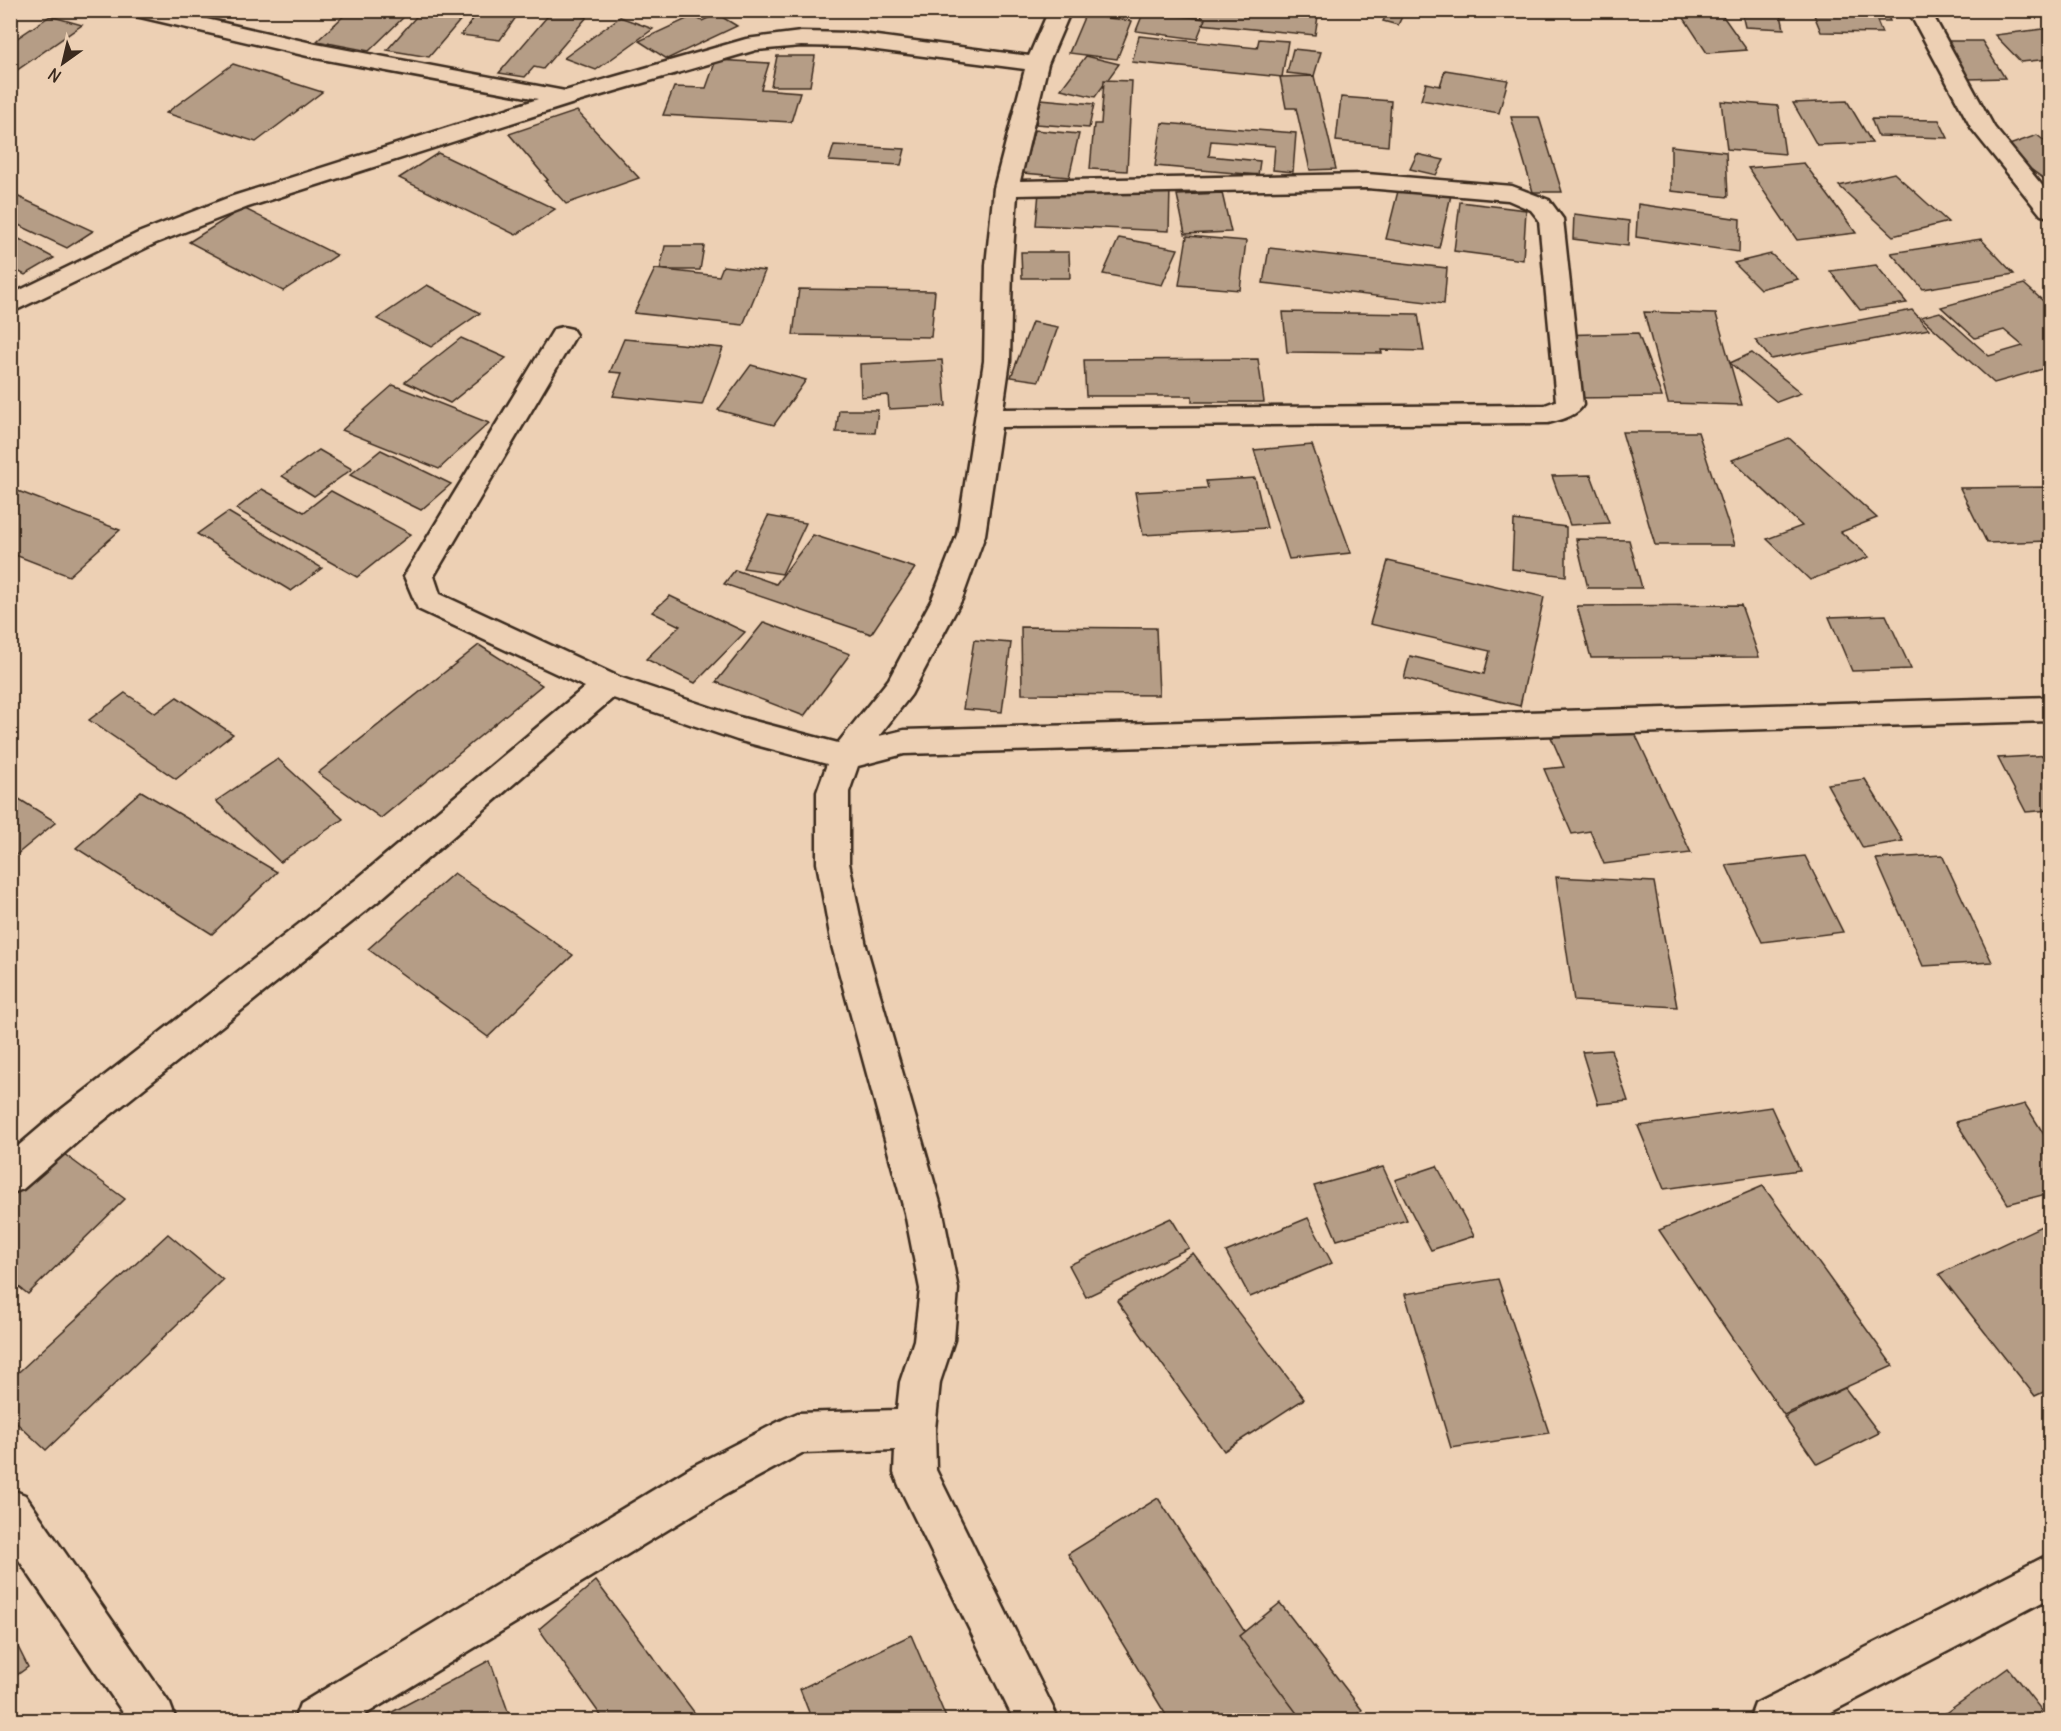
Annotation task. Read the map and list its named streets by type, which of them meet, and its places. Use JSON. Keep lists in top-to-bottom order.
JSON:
{
  "north": "bottom left"
}
